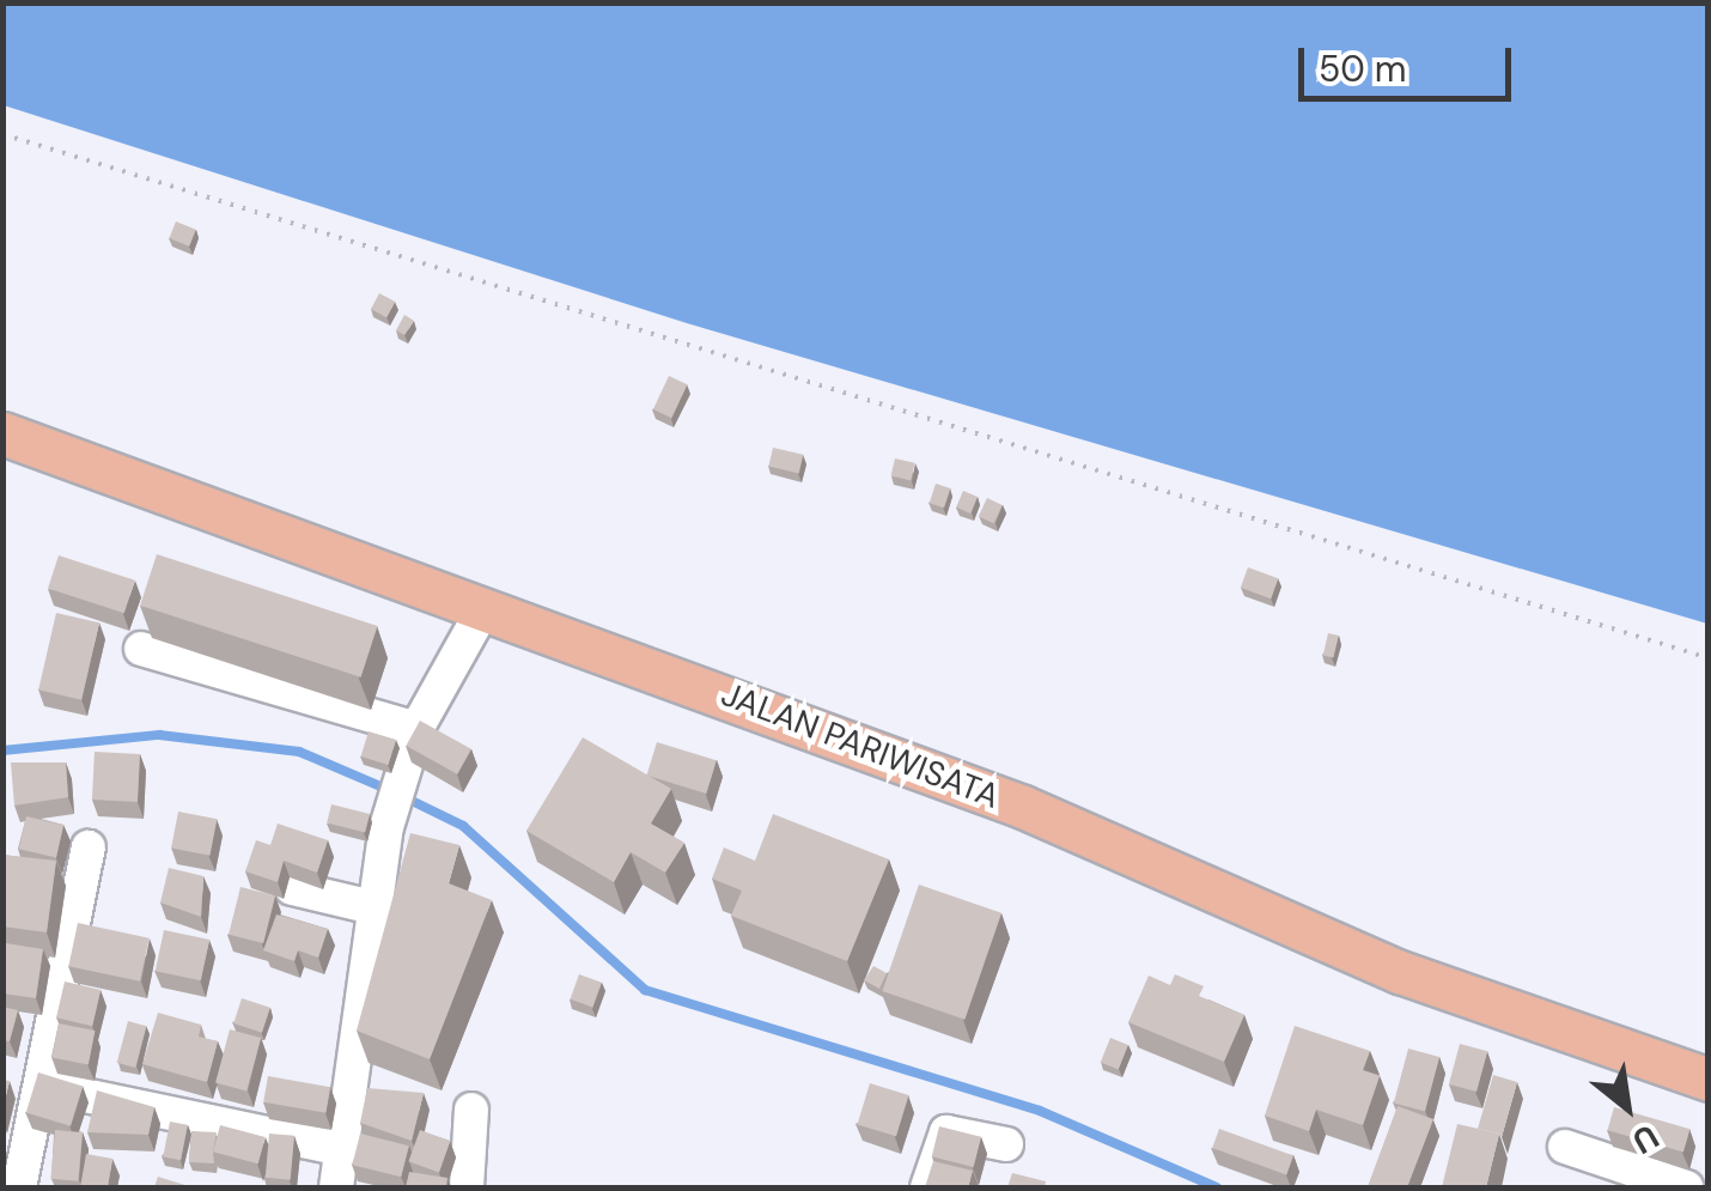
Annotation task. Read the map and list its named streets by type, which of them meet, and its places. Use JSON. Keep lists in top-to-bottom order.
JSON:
{
  "streets": {
    "main road": ["JALAN PARIWISATA"]
  },
  "scale_bar": "50 m",
  "north": "bottom right"
}
